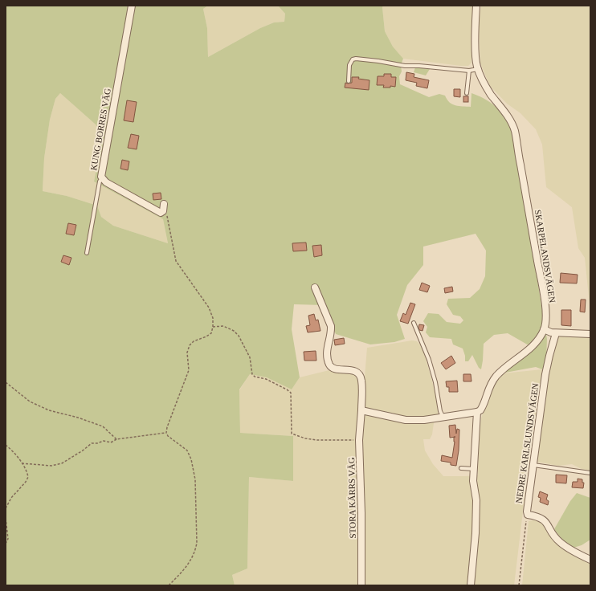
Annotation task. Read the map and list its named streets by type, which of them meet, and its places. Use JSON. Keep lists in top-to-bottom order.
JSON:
{
  "streets": {
    "street": [
      "KUNG BORRES VÄG",
      "SKARPELANDSVÄGEN",
      "NEDRE KARLSLUNDSVÄGEN",
      "STORA KÄRRS VÄG"
    ]
  }
}
